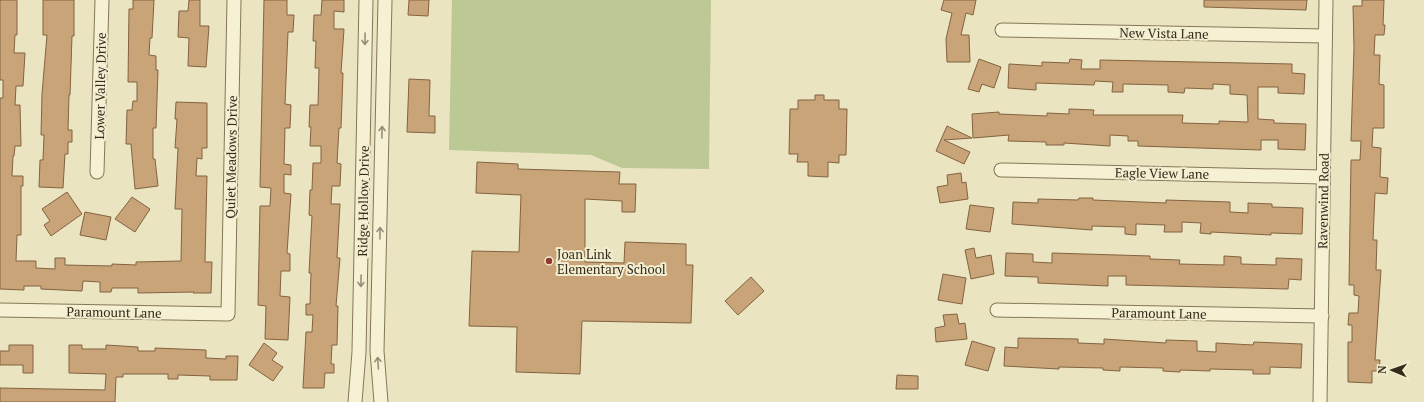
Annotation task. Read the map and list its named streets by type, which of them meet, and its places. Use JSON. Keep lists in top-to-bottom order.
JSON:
{
  "streets": {
    "street": [
      "New Vista Lane",
      "Lower Valley Drive",
      "Quiet Meadows Drive",
      "Eagle View Lane",
      "Ridge Hollow Drive",
      "Ravenwind Road",
      "Paramount Lane"
    ]
  },
  "crossings": [
    ["New Vista Lane", "Ravenwind Road"],
    ["Quiet Meadows Drive", "Paramount Lane"],
    ["Eagle View Lane", "Ravenwind Road"],
    ["Ravenwind Road", "Paramount Lane"]
  ],
  "places": ["Joan Link Elementary School"],
  "north": "left"
}
